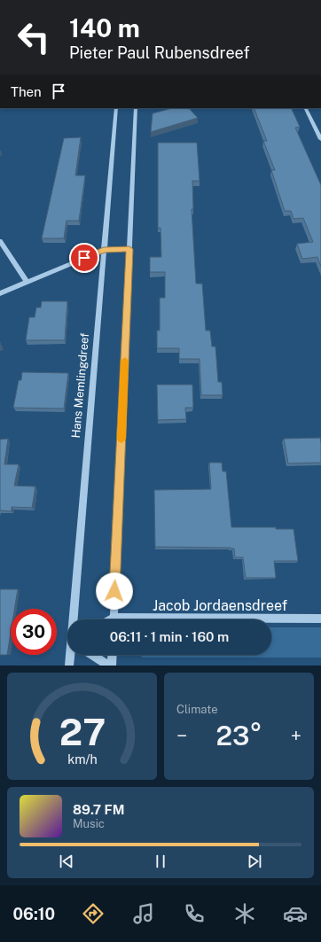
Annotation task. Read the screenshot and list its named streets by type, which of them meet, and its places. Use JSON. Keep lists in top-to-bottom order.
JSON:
{
  "streets": {
    "street": ["Hans Memlingdreef", "Jacob Jordaensdreef"]
  },
  "page": {
    "turn": ["140 m", "Pieter Paul Rubensdreef"],
    "then": "Then",
    "limit": "30",
    "trip": "06:11 · 1 min · 160 m",
    "tile": "Climate",
    "heat": ["−", "23°", "+"],
    "song": ["89.7 FM", "Music"],
    "tabs": "06:10",
    "gauge": ["27", "km/h"]
  }
}
